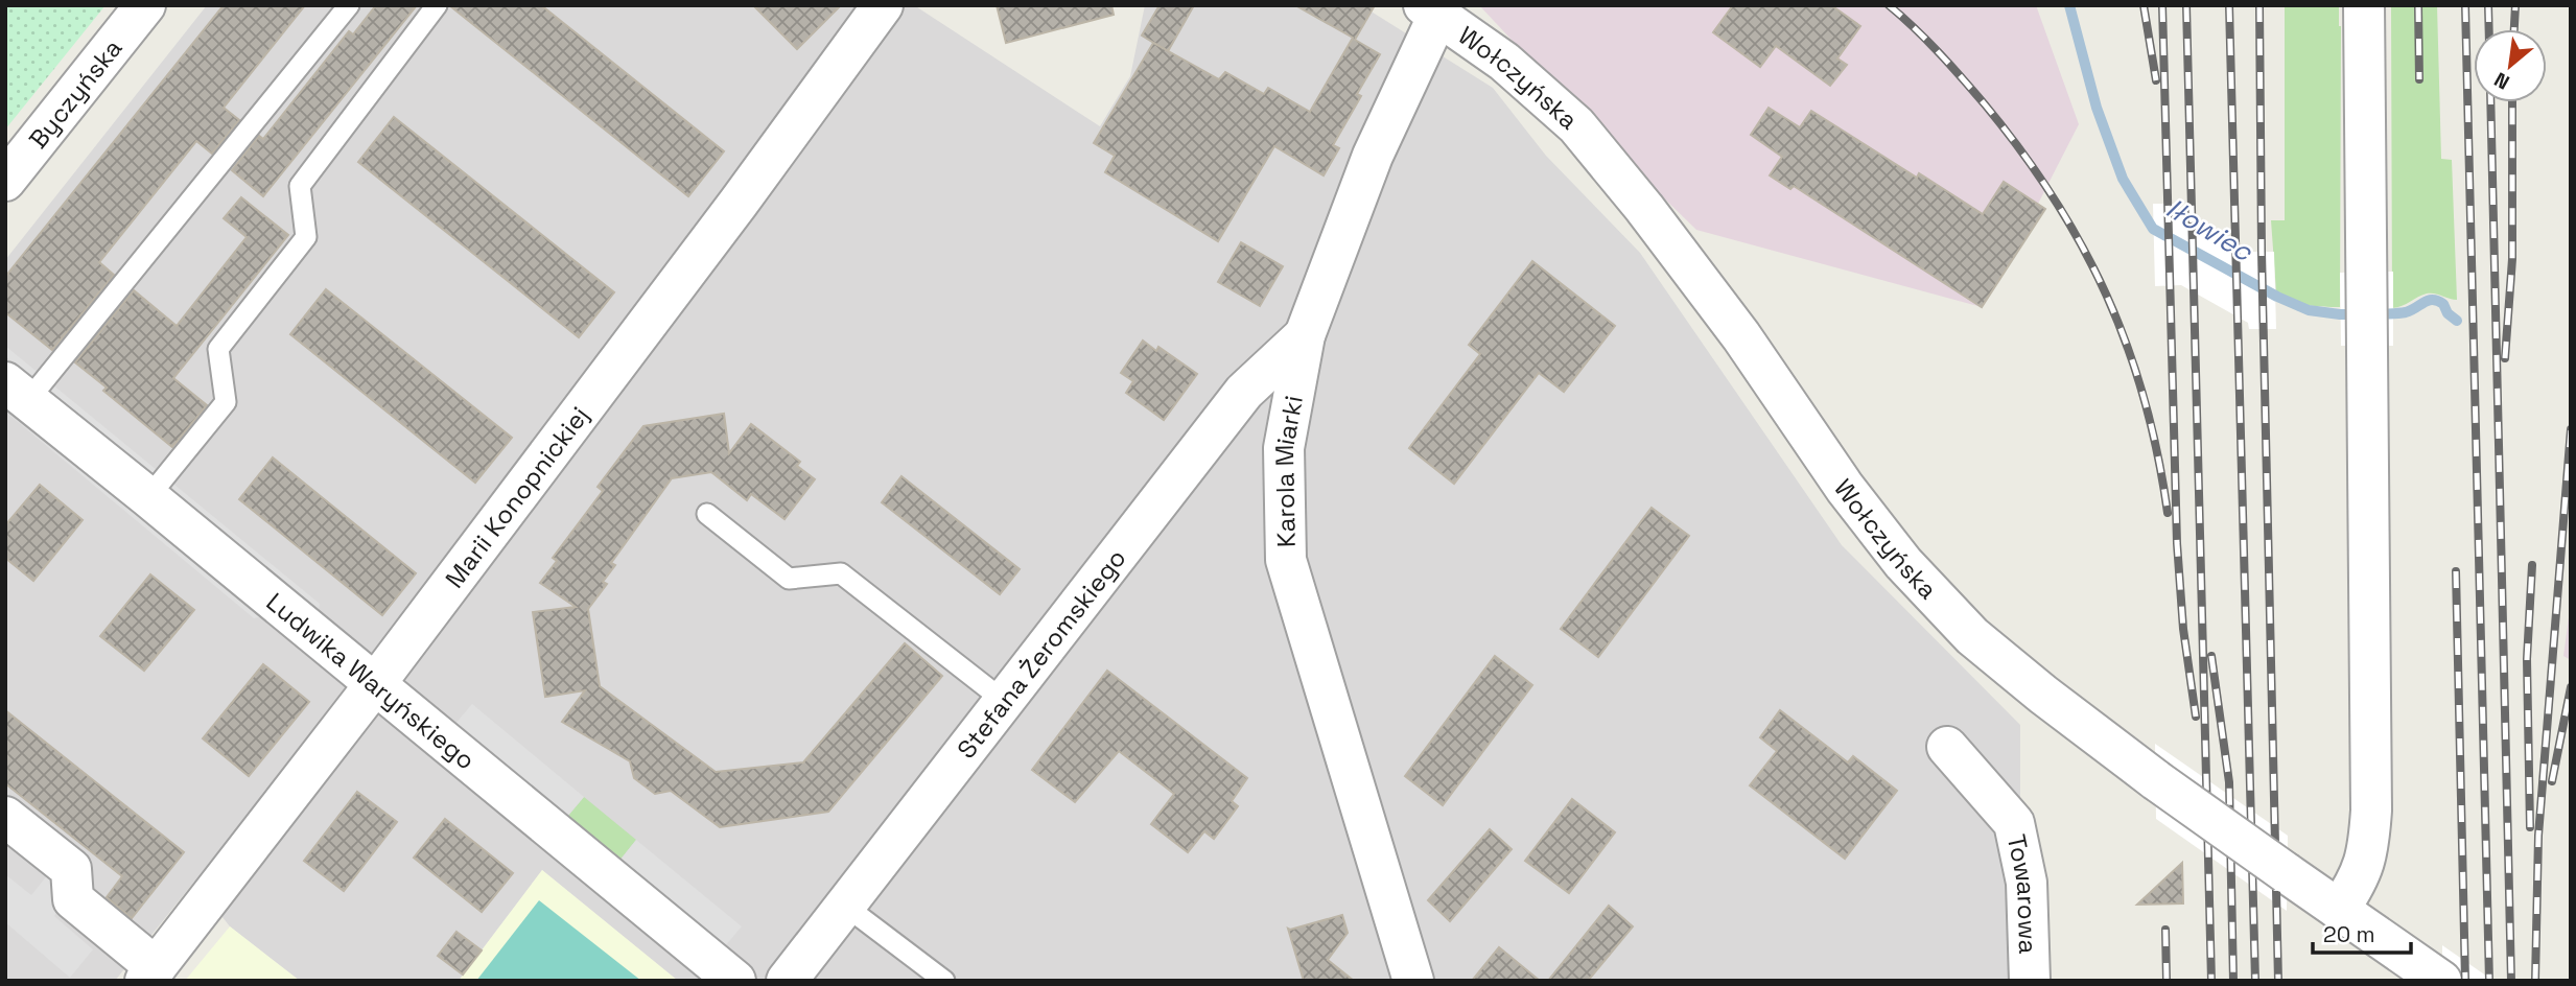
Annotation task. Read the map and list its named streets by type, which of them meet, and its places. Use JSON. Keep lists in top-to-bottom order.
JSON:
{
  "streets": {
    "street": [
      "Wołczyńska",
      "Byczyńska",
      "Karola Miarki",
      "Marii Konopnickiej",
      "Stefana Żeromskiego",
      "Ludwika Waryńskiego",
      "Towarowa"
    ]
  },
  "crossings": [
    ["Wołczyńska", "Karola Miarki"],
    ["Karola Miarki", "Stefana Żeromskiego"],
    ["Marii Konopnickiej", "Ludwika Waryńskiego"]
  ],
  "water": ["Iłowiec"],
  "scale_bar": "20 m",
  "north": "bottom left"
}
